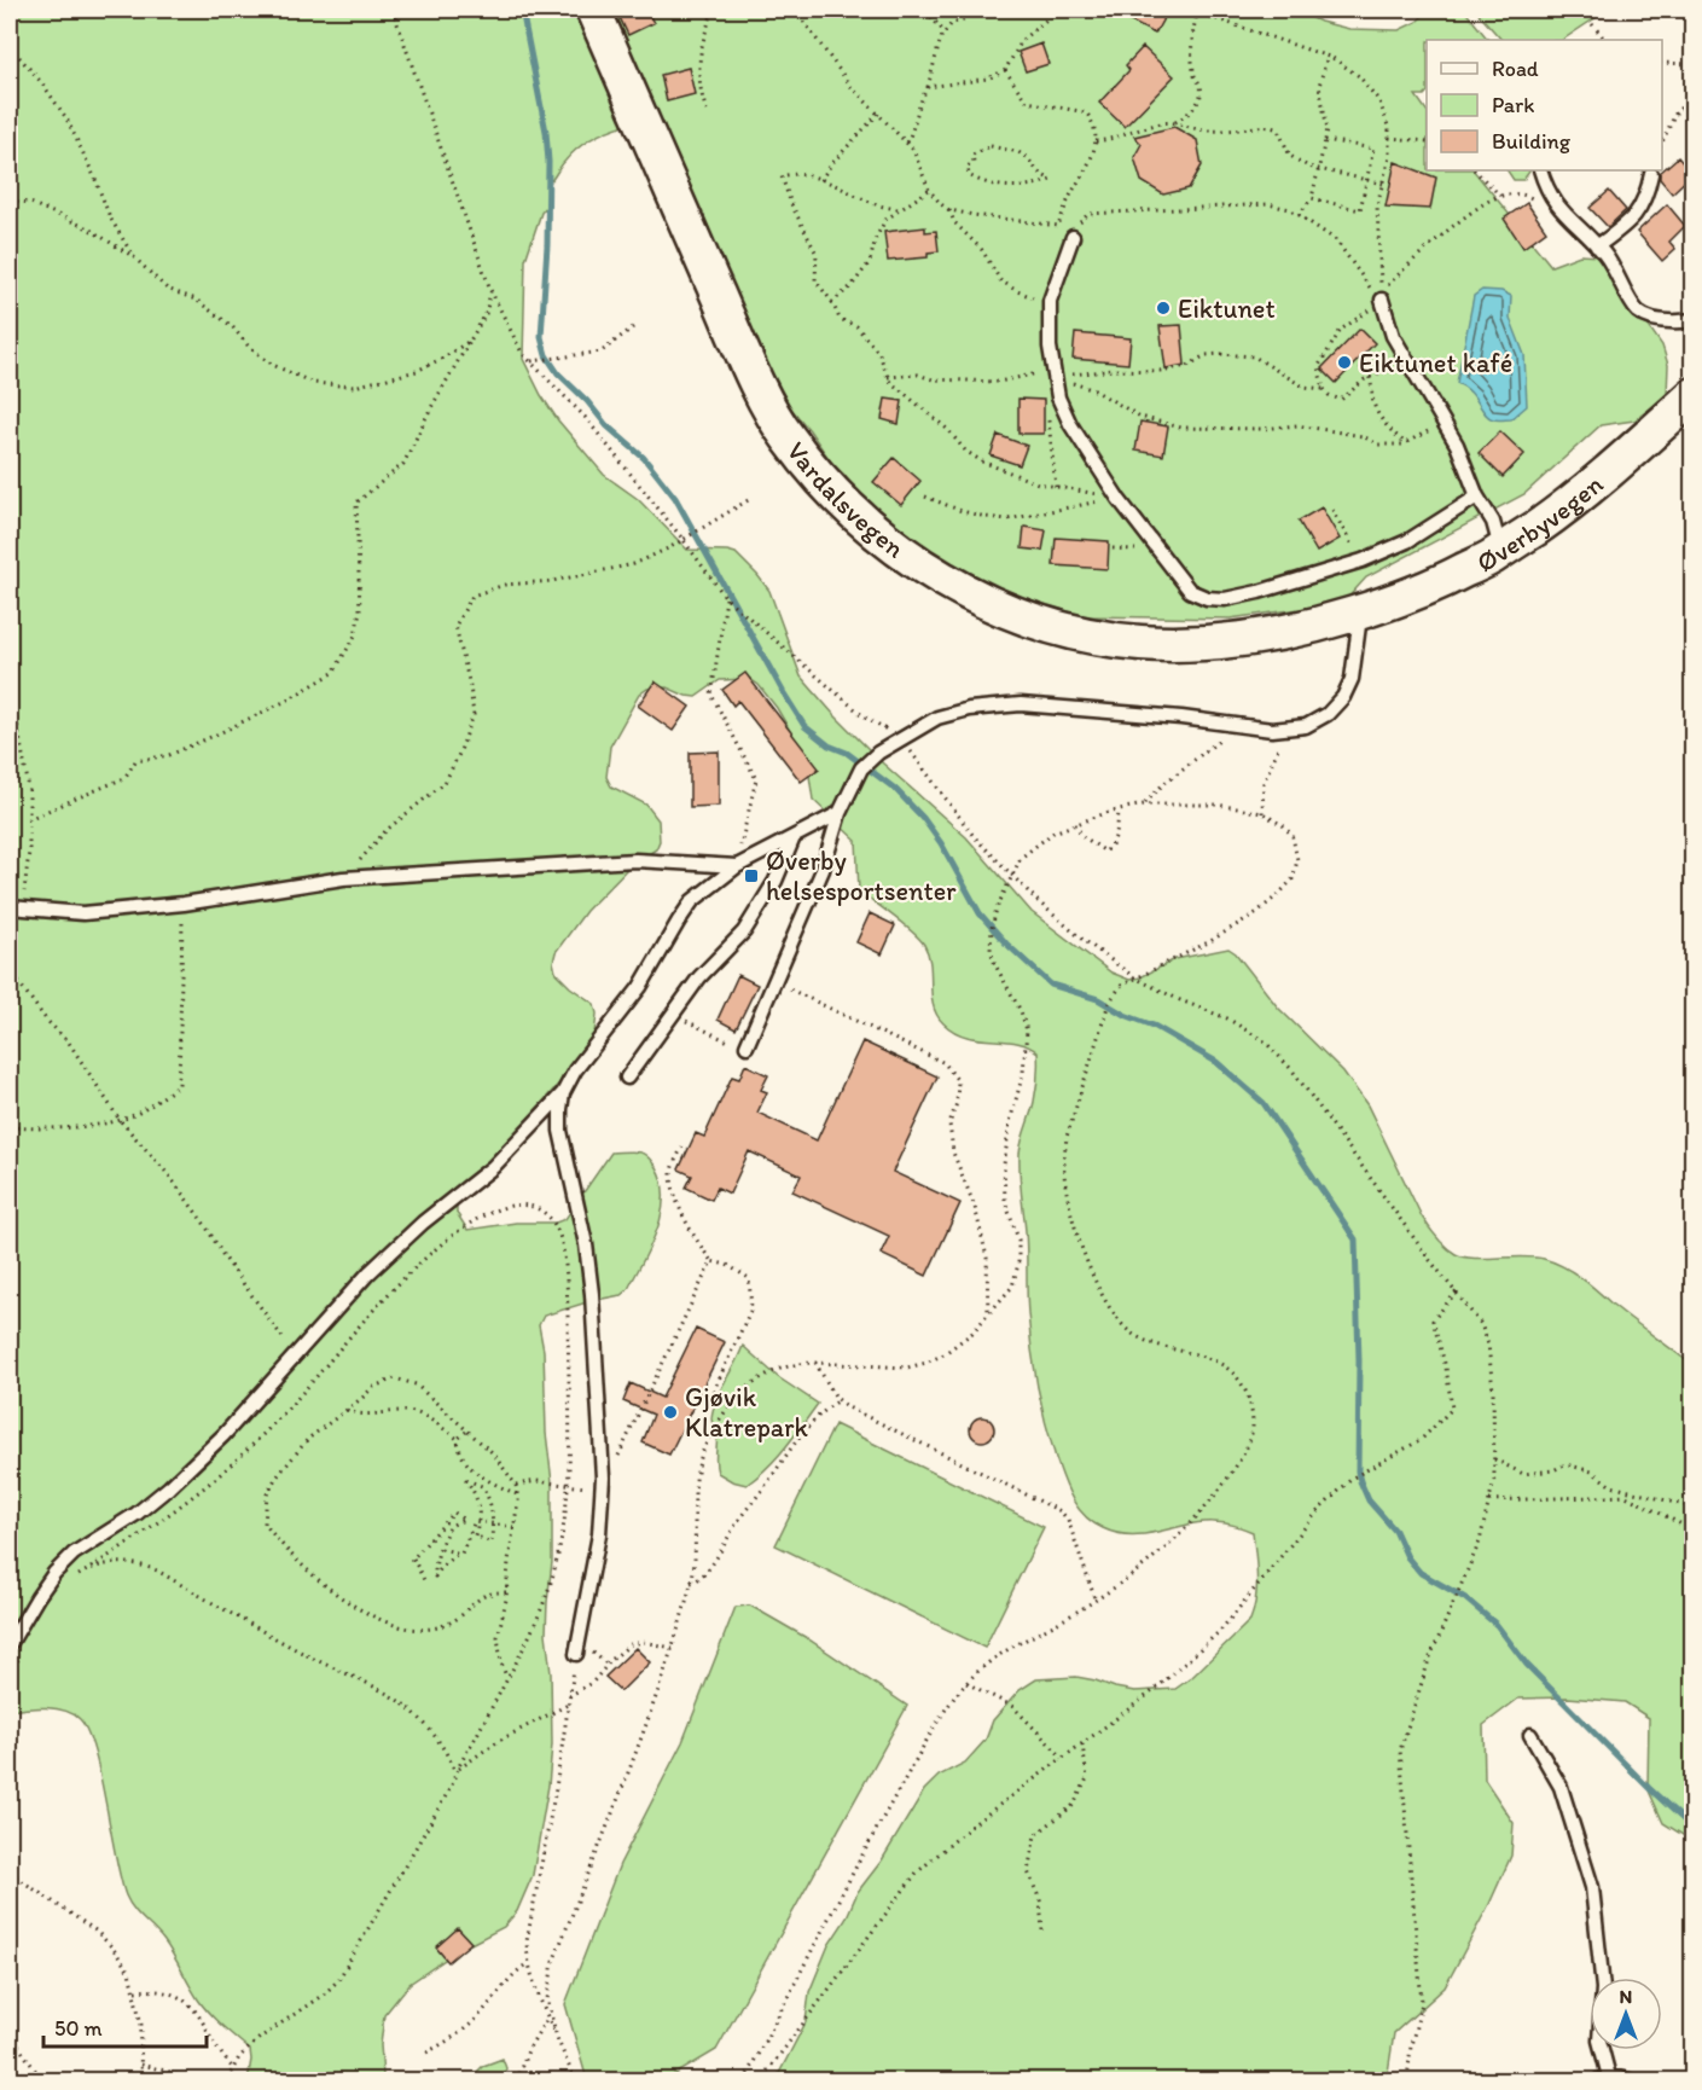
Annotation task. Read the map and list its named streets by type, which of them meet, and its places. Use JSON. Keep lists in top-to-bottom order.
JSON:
{
  "streets": {
    "main road": ["Vardalsvegen", "Øverbyvegen"]
  },
  "crossings": [
    ["Vardalsvegen", "Øverbyvegen"]
  ],
  "places": {
    "other": ["Eiktunet", "Eiktunet kafé", "Gjøvik Klatrepark"],
    "transit": ["Øverby helsesportsenter"]
  },
  "legend": ["Road", "Park", "Building"],
  "scale_bar": "50 m",
  "north": "top"
}
